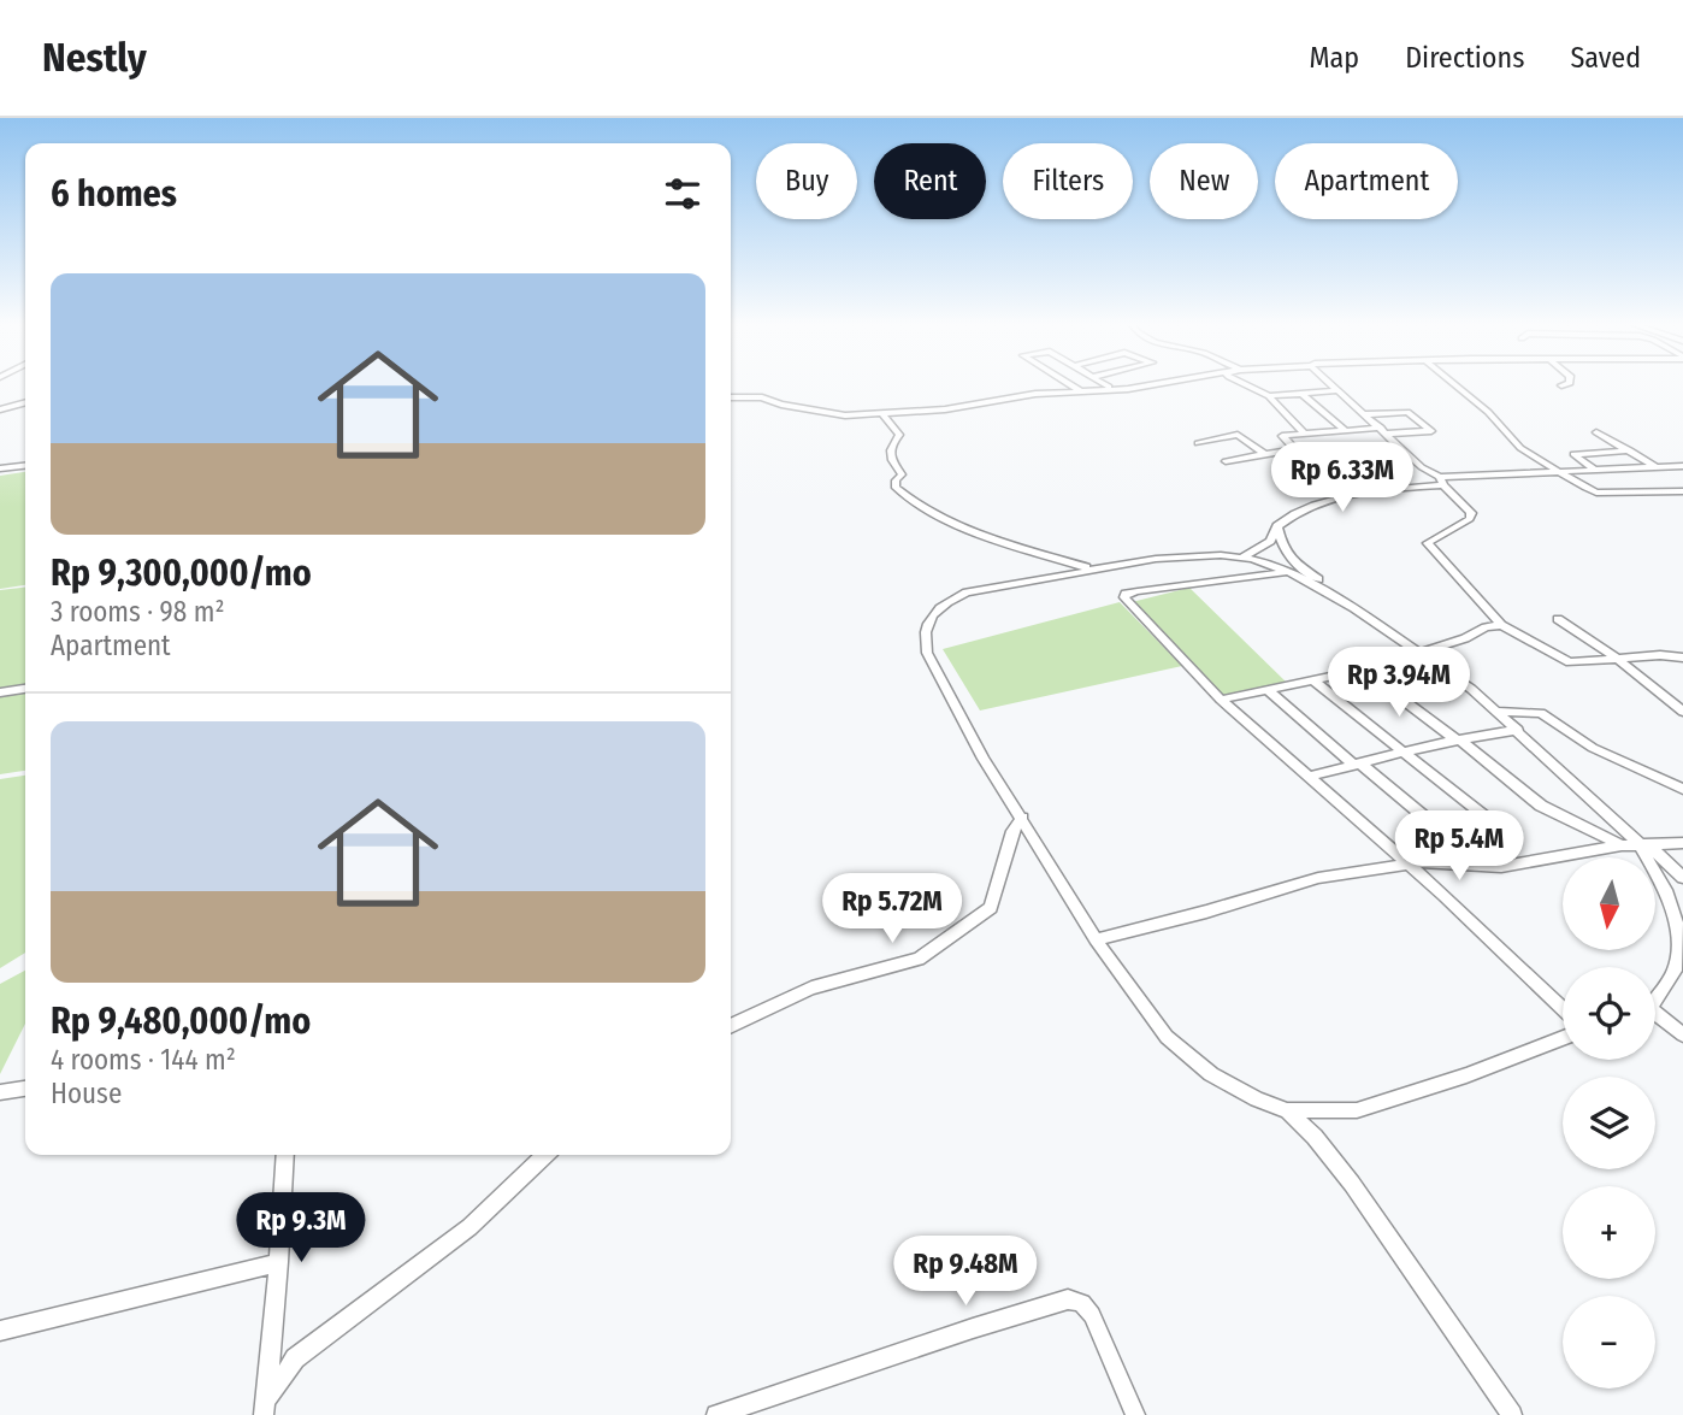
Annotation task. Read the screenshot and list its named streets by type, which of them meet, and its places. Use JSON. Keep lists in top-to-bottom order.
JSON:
{
  "north": "bottom",
  "page": {
    "header": "Nestly",
    "nav": ["Map", "Directions", "Saved"],
    "chip": [
      "Buy",
      "Rent",
      "Filters",
      "New",
      "Apartment"
    ],
    "heading": "6 homes",
    "list": [
      {
        "name": "Rp 9,300,000/mo",
        "note": "3 rooms · 98 m² · Apartment"
      },
      {
        "name": "Rp 9,480,000/mo",
        "note": "4 rooms · 144 m² · House"
      }
    ],
    "price": [
      "Rp 6.33M",
      "Rp 3.94M",
      "Rp 5.4M",
      "Rp 5.72M",
      "Rp 9.3M",
      "Rp 9.48M"
    ],
    "map_buttons": ["+", "−"]
  }
}
